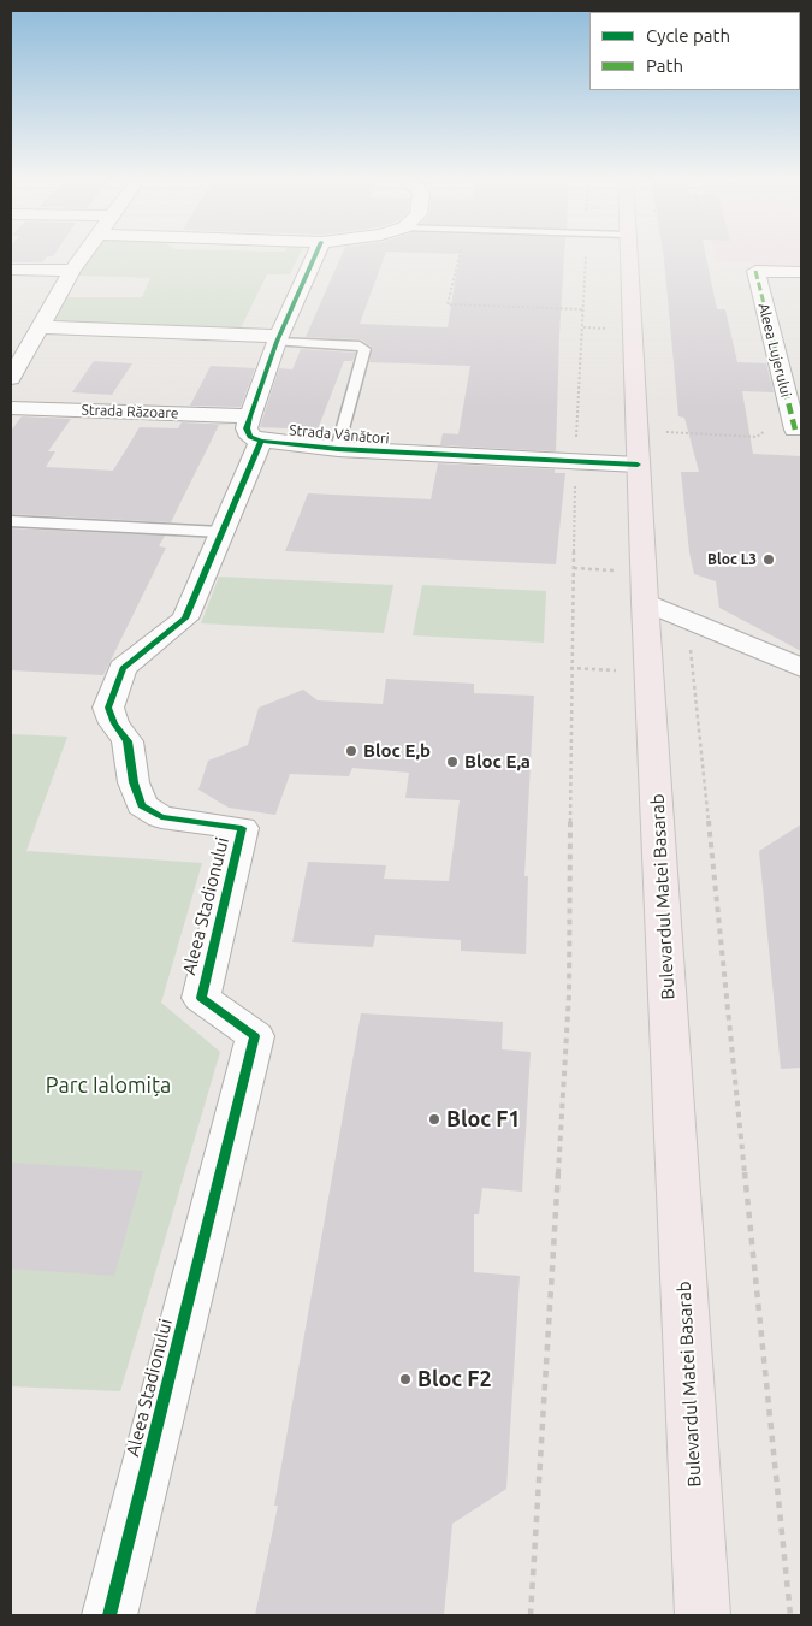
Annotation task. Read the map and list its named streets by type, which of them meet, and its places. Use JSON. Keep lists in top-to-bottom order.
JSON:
{
  "streets": {
    "main road": ["Bulevardul Matei Basarab"],
    "street": [
      "Aleea Lujerului",
      "Strada Răzoare",
      "Strada Vânători",
      "Aleea Stadionului"
    ]
  },
  "crossings": [
    ["Strada Răzoare", "Strada Vânători"],
    ["Strada Răzoare", "Aleea Stadionului"],
    ["Strada Vânători", "Bulevardul Matei Basarab"],
    ["Strada Vânători", "Aleea Stadionului"]
  ],
  "parks": ["Parc Ialomița"],
  "places": [
    "Bloc L3",
    "Bloc E,b",
    "Bloc E,a",
    "Bloc F1",
    "Bloc F2"
  ],
  "legend": ["Cycle path", "Path"]
}
